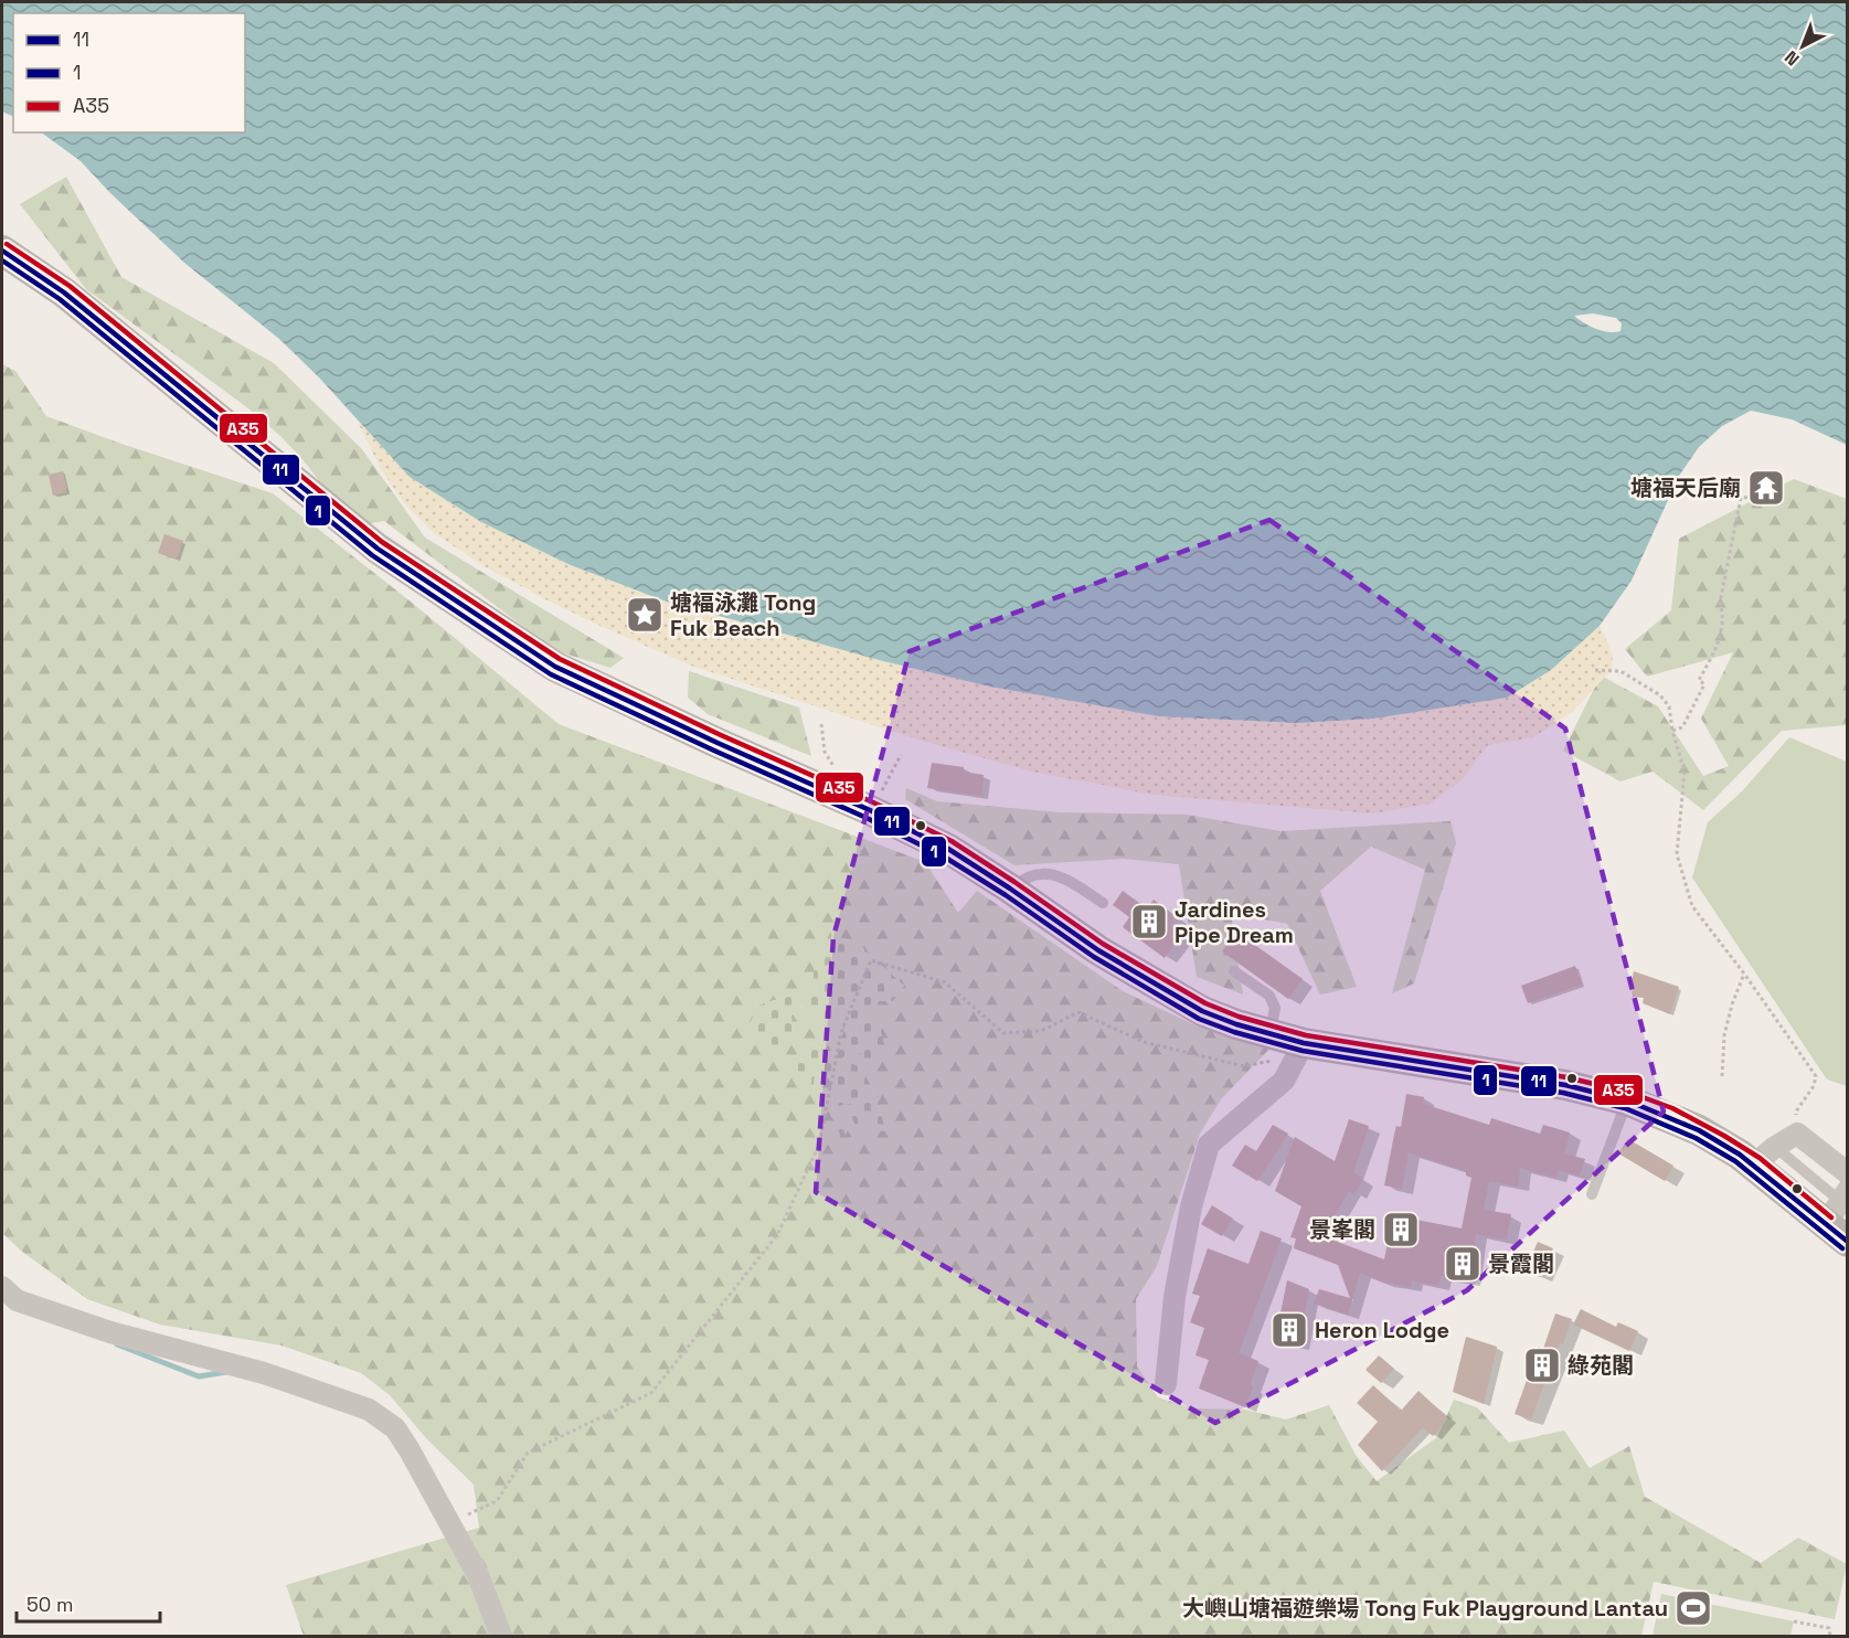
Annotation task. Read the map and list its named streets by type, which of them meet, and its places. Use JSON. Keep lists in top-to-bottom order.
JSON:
{
  "places": {
    "temple": ["塘福天后廟"],
    "place": ["塘褔泳灘 Tong Fuk Beach"],
    "building": [
      "Jardines Pipe Dream",
      "景峯閣",
      "景霞閣",
      "Heron Lodge",
      "綠苑閣"
    ],
    "sports": ["大嶼山塘福遊樂場 Tong Fuk Playground Lantau"]
  },
  "lines": ["transit line A35", "transit line 11", "transit line 1"],
  "legend": ["11", "1", "A35"],
  "scale_bar": "50 m",
  "north": "bottom left"
}
